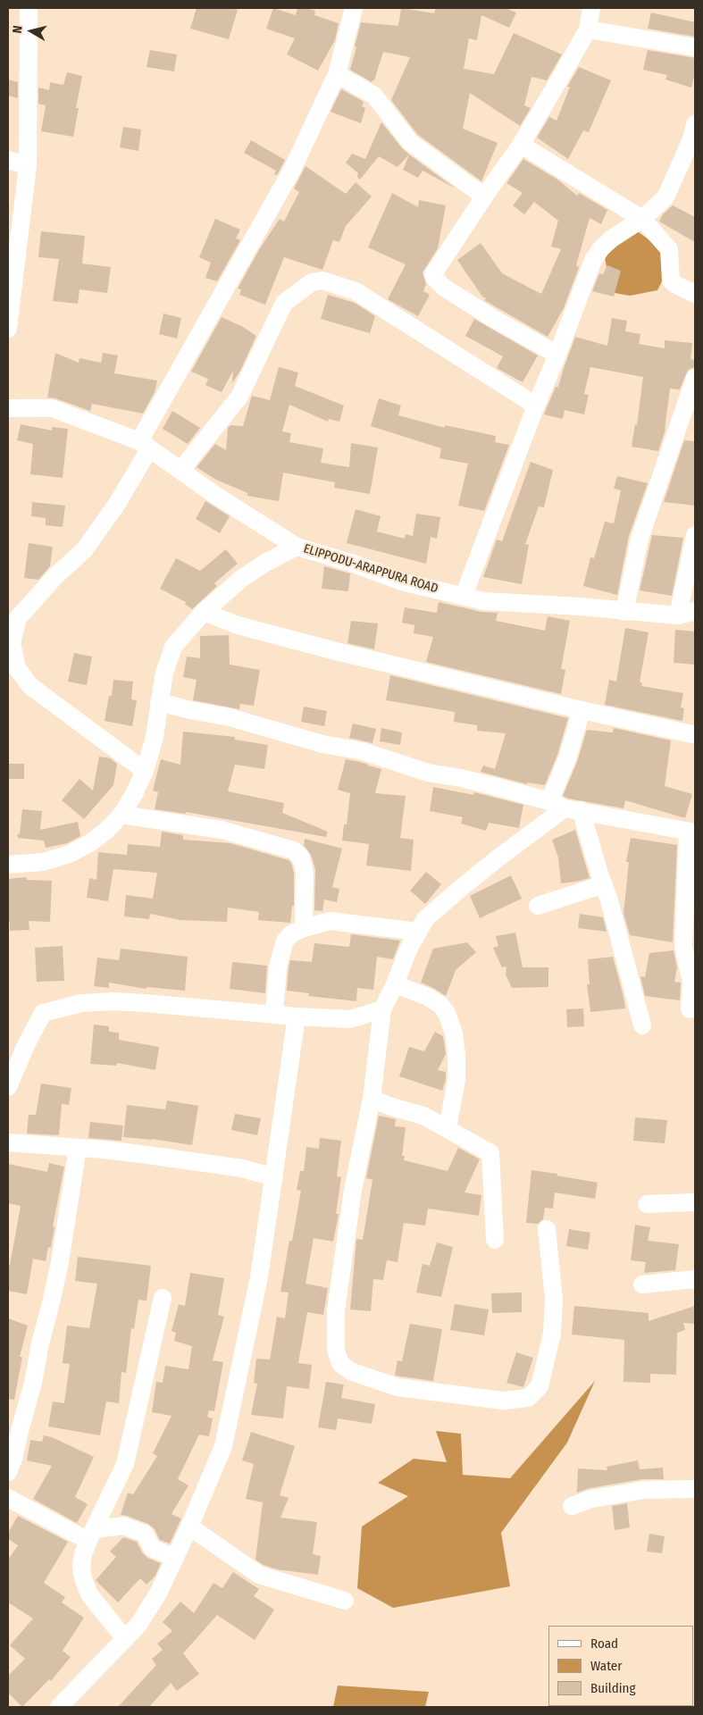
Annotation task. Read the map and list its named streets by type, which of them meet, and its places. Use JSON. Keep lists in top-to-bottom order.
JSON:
{
  "streets": {
    "street": ["ELIPPODU-ARAPPURA ROAD"]
  },
  "legend": ["Road", "Water", "Building"],
  "north": "left"
}
